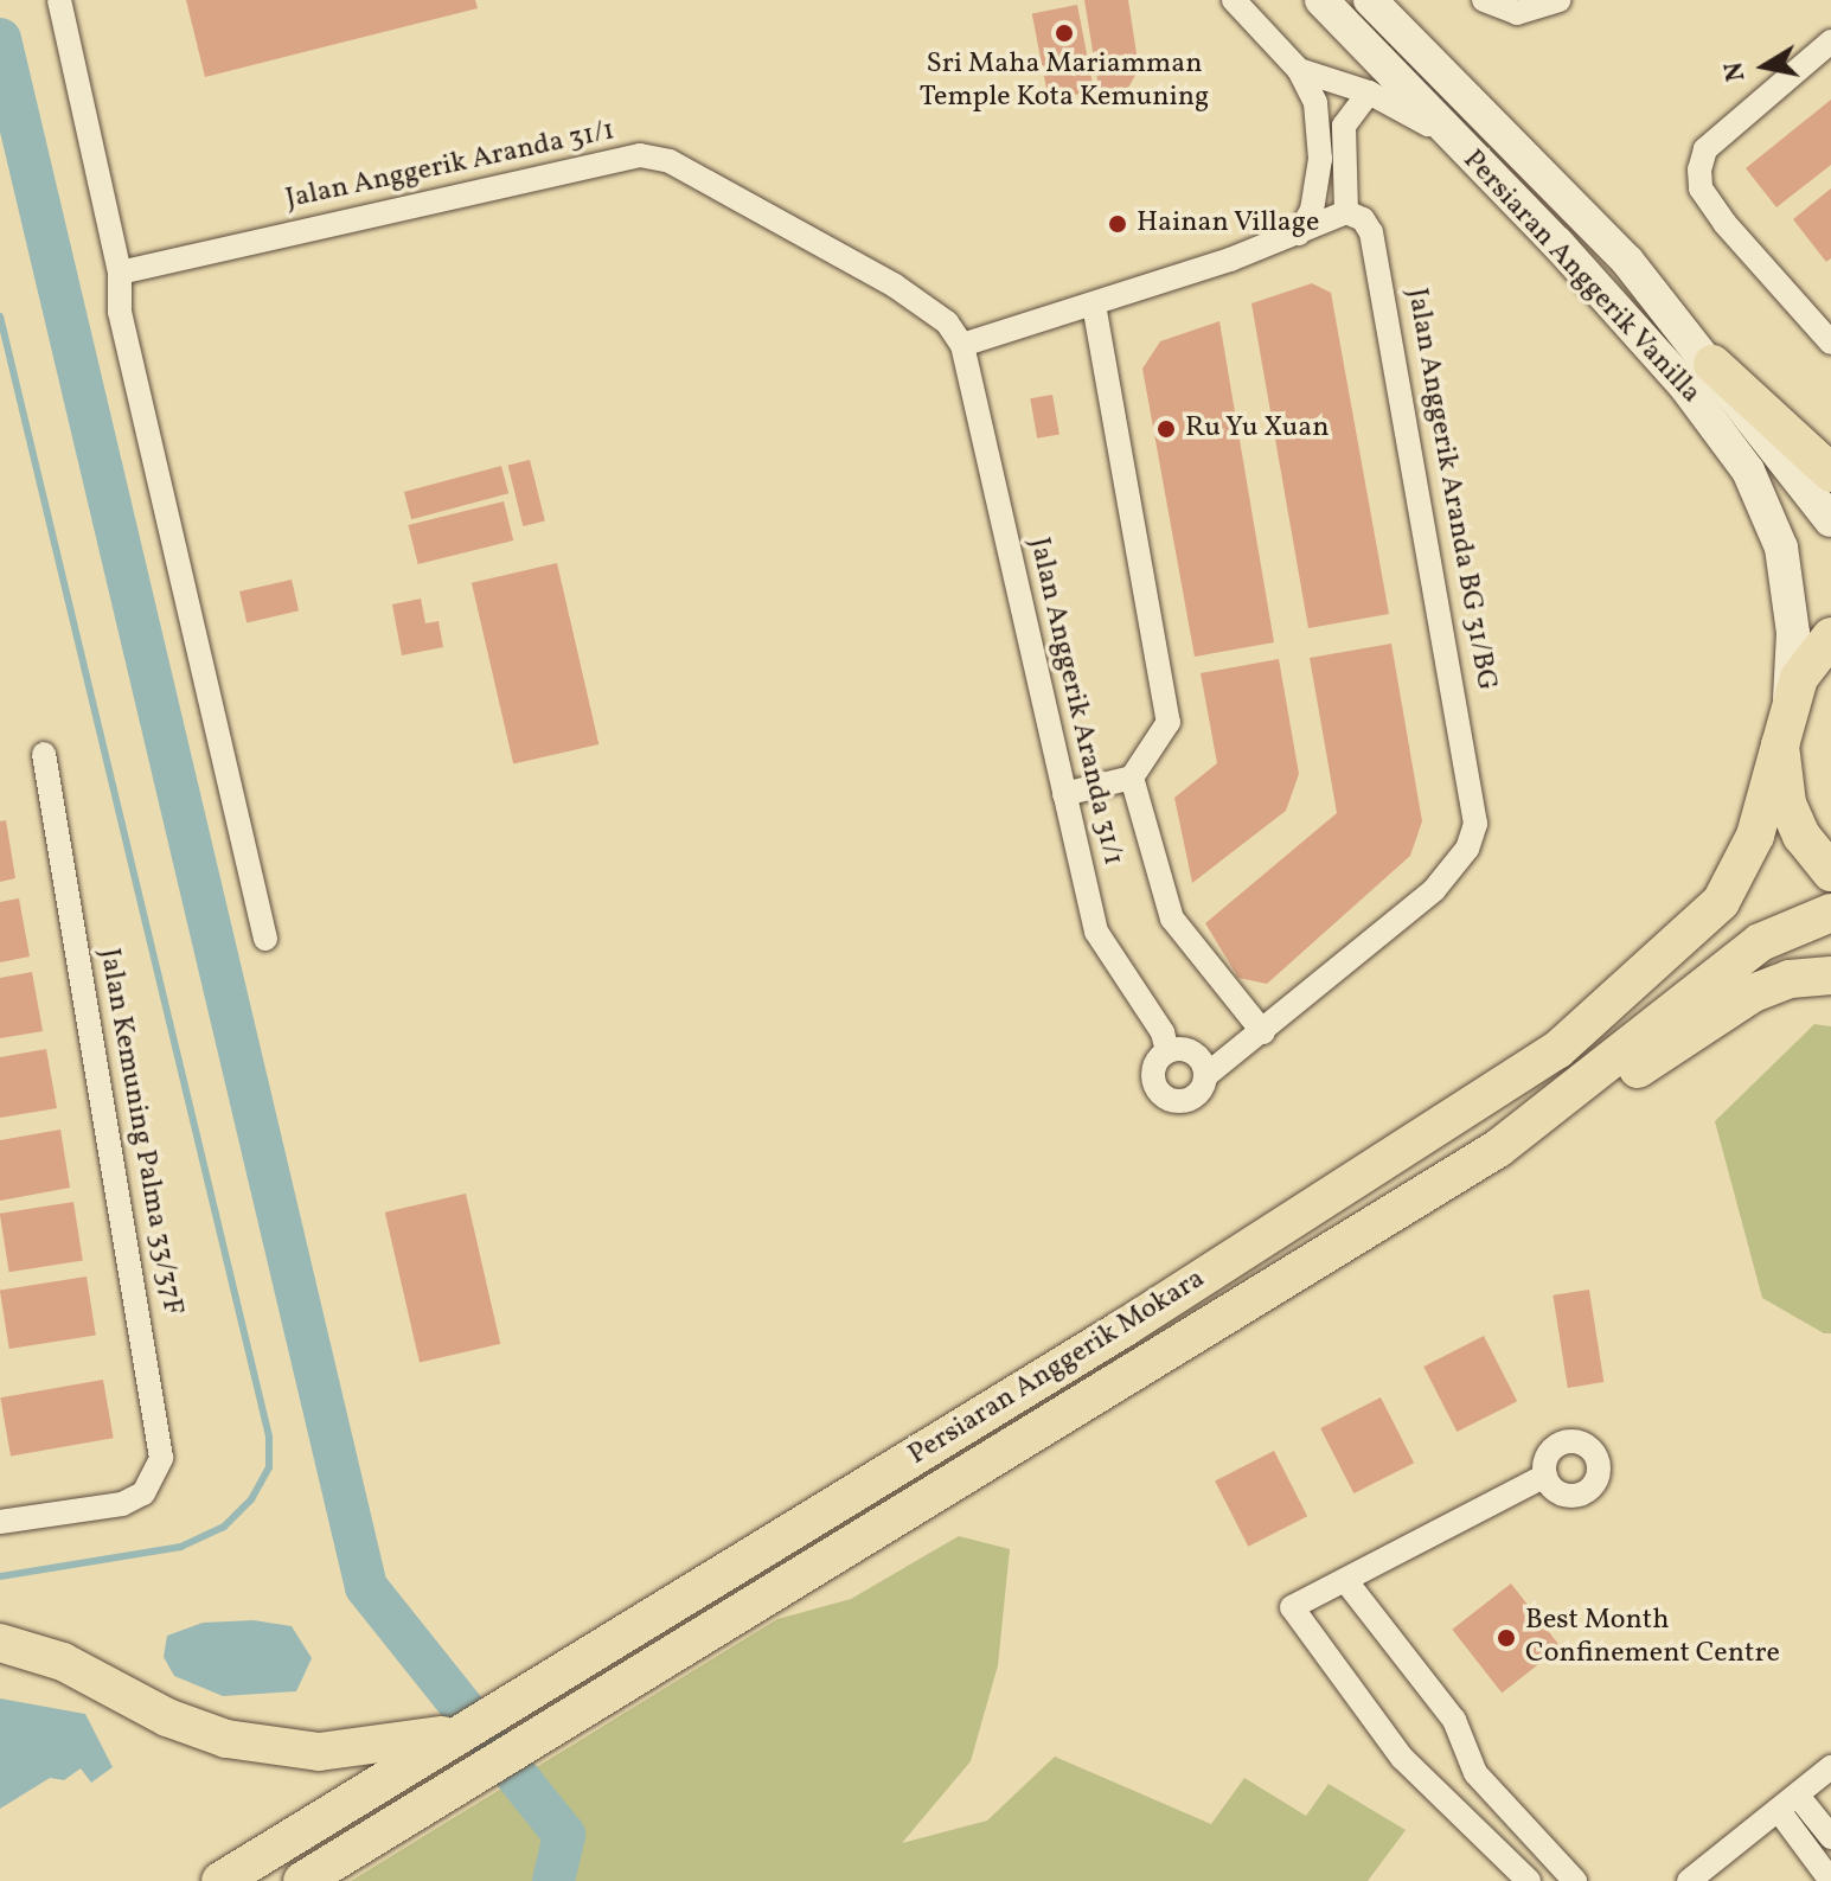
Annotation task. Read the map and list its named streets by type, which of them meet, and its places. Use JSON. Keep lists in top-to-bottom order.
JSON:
{
  "streets": {
    "main road": ["Persiaran Anggerik Vanilla", "Persiaran Anggerik Mokara"],
    "street": ["Jalan Anggerik Aranda 31/1", "Jalan Anggerik Aranda BG 31/BG", "Jalan Kemuning Palma 33/37F"]
  },
  "crossings": [
    ["Jalan Anggerik Aranda 31/1", "Jalan Anggerik Aranda BG 31/BG"]
  ],
  "places": [
    "Sri Maha Mariamman Temple Kota Kemuning",
    "Hainan Village",
    "Ru Yu Xuan",
    "Best Month Confinement Centre"
  ],
  "north": "left"
}
